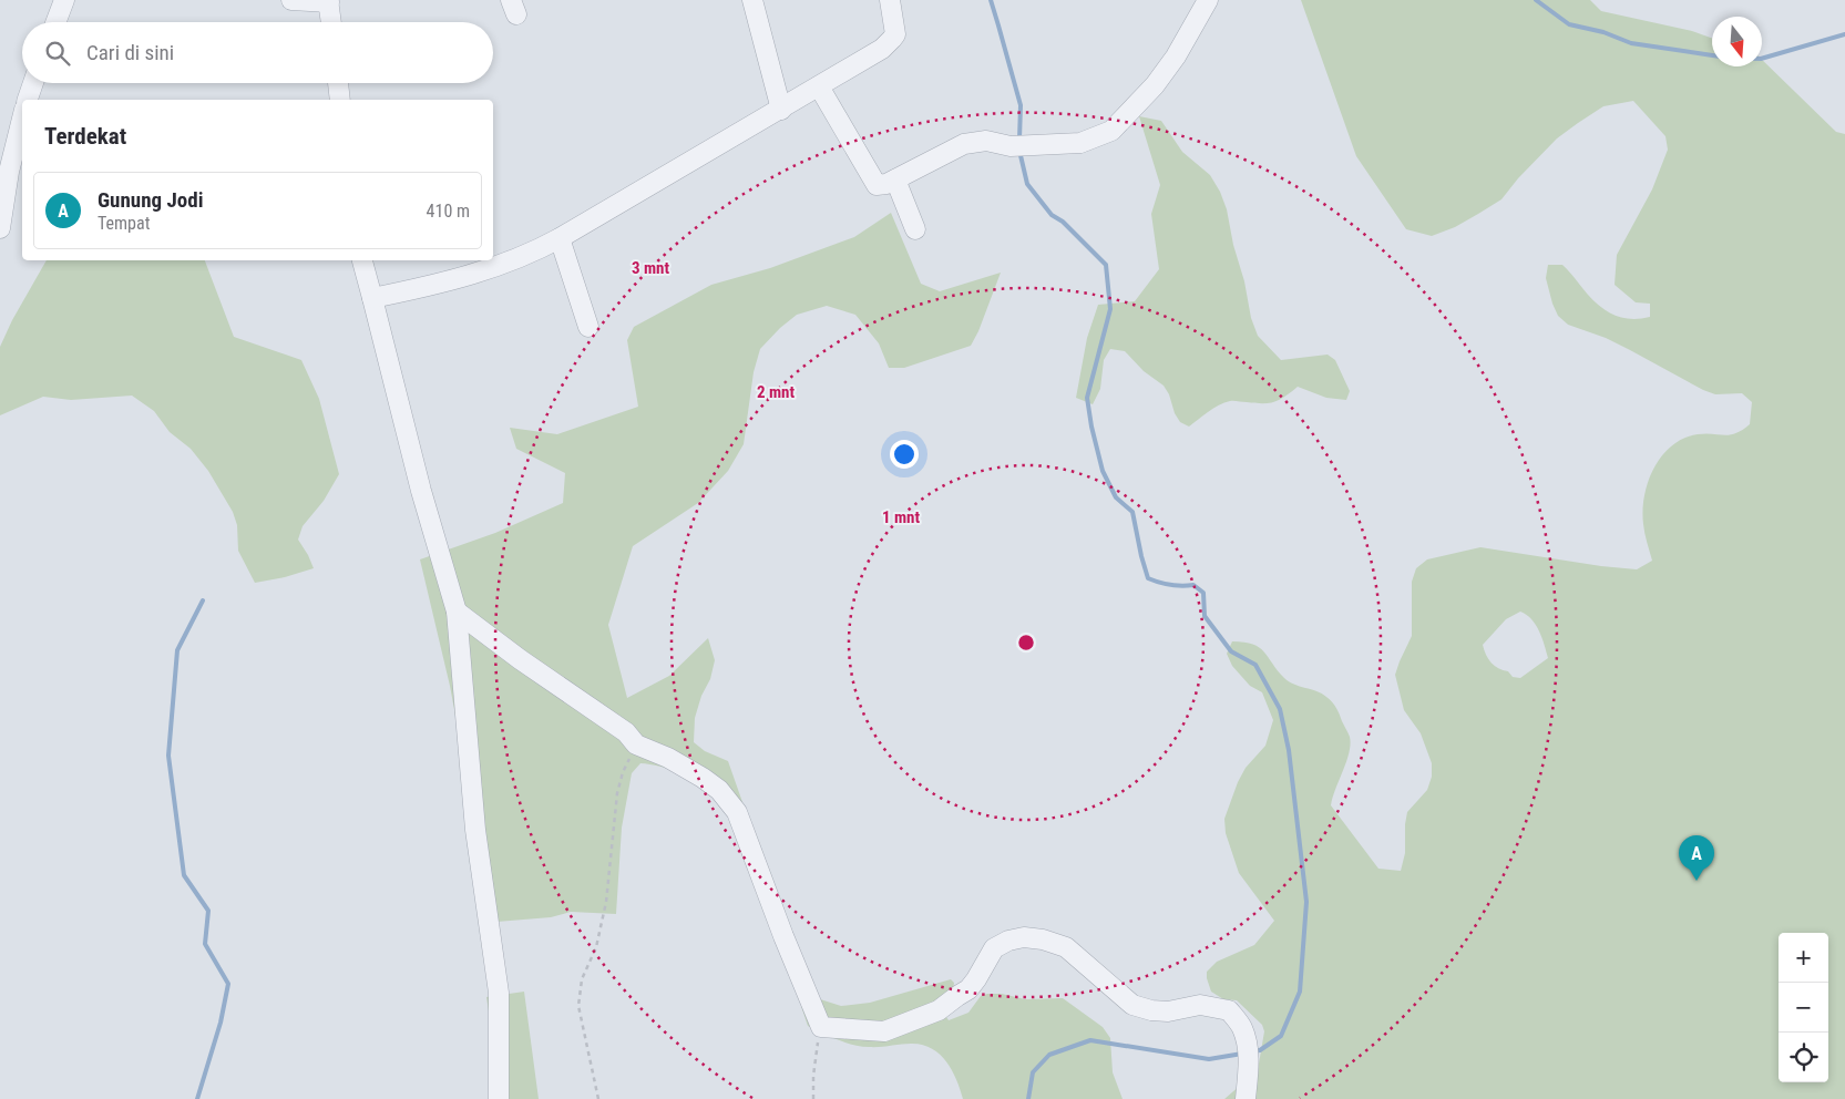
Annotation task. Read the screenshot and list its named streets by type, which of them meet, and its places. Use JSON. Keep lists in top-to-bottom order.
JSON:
{
  "north": "bottom",
  "page": {
    "search": "Cari di sini",
    "heading": "Terdekat",
    "list": [
      {
        "mark": "A",
        "name": "Gunung Jodi",
        "note": "Tempat",
        "value": "410 m"
      }
    ],
    "pins": "A",
    "map_buttons": ["+", "−"]
  },
  "rings": ["3 mnt", "2 mnt", "1 mnt"]
}
